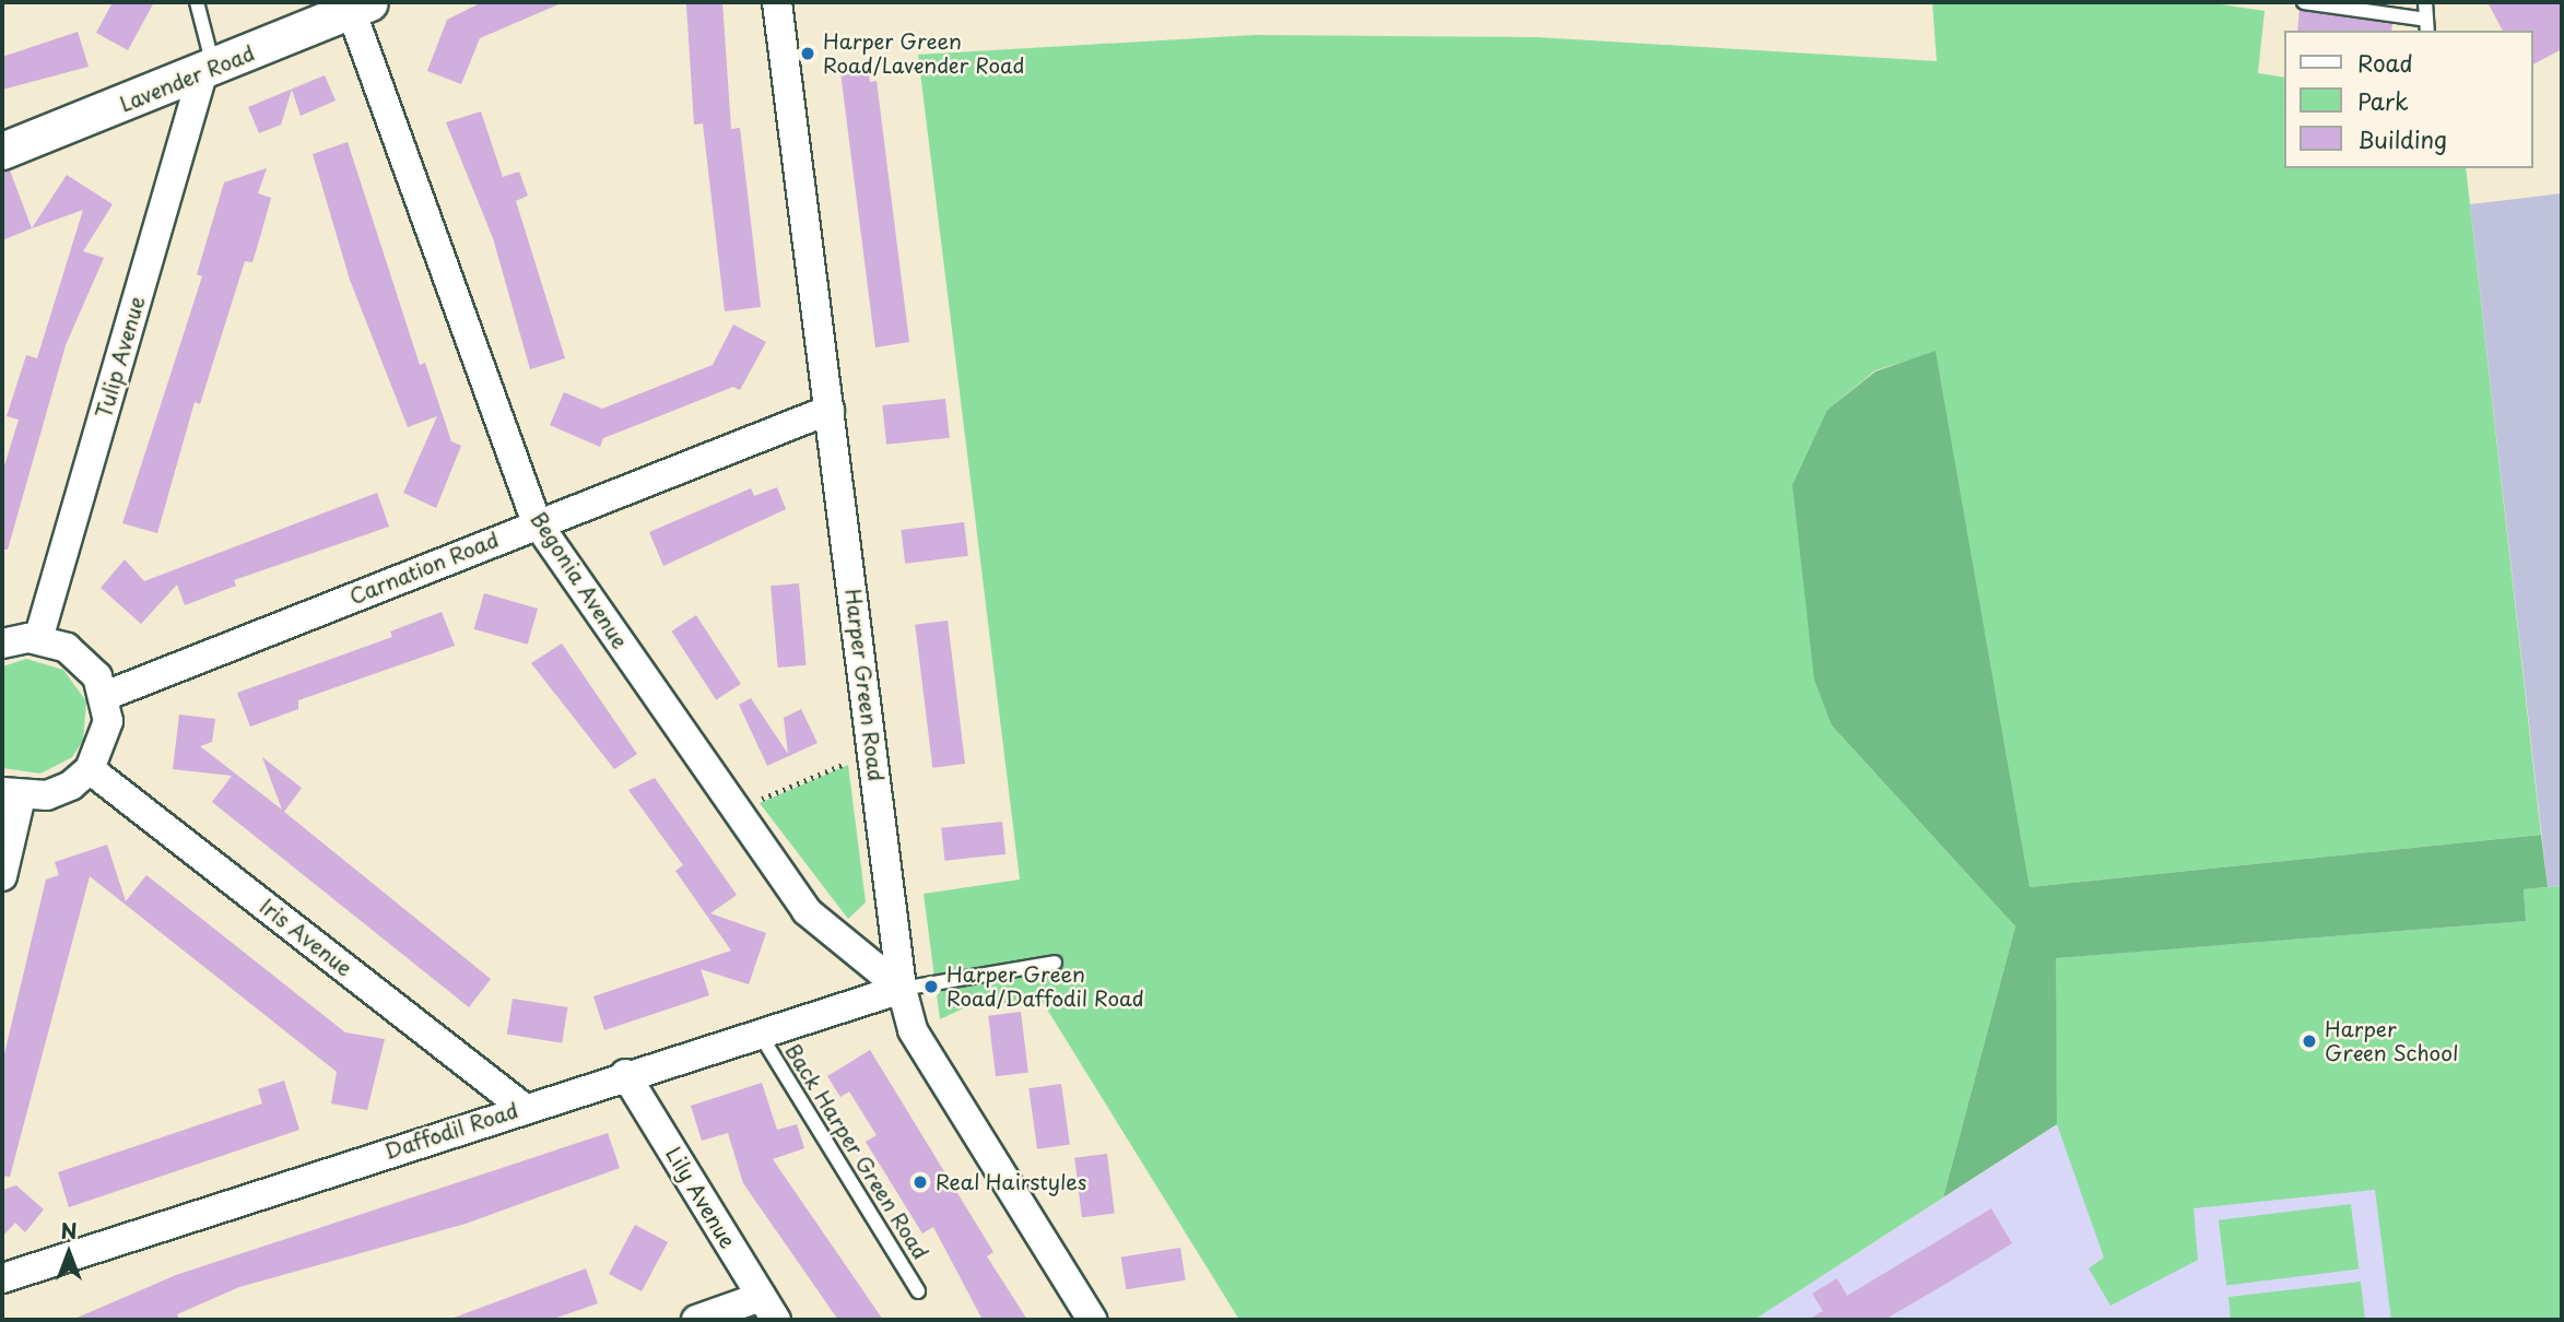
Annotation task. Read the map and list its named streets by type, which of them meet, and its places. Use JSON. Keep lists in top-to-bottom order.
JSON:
{
  "streets": {
    "street": [
      "Lavender Road",
      "Tulip Avenue",
      "Carnation Road",
      "Begonia Avenue",
      "Harper Green Road",
      "Iris Avenue",
      "Daffodil Road",
      "Lily Avenue"
    ],
    "lane": ["Back Harper Green Road"]
  },
  "crossings": [
    ["Lavender Road", "Tulip Avenue"],
    ["Lavender Road", "Begonia Avenue"],
    ["Carnation Road", "Begonia Avenue"],
    ["Carnation Road", "Harper Green Road"],
    ["Begonia Avenue", "Harper Green Road"],
    ["Begonia Avenue", "Daffodil Road"],
    ["Harper Green Road", "Daffodil Road"],
    ["Iris Avenue", "Daffodil Road"],
    ["Daffodil Road", "Back Harper Green Road"],
    ["Daffodil Road", "Lily Avenue"]
  ],
  "places": [
    "Harper Green Road/Lavender Road",
    "Harper Green Road/Daffodil Road",
    "Harper Green School",
    "Real Hairstyles"
  ],
  "legend": ["Road", "Park", "Building"],
  "north": "top"
}
